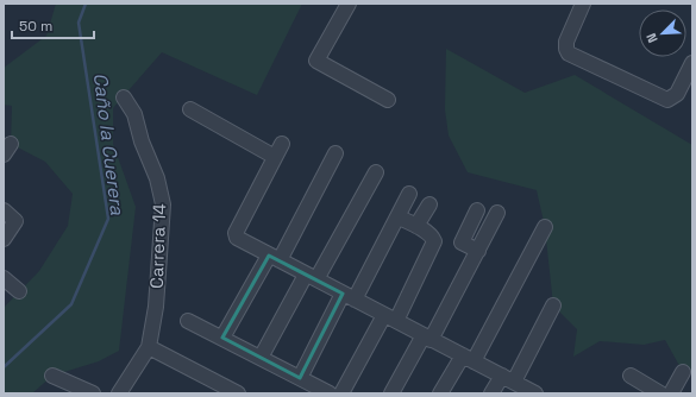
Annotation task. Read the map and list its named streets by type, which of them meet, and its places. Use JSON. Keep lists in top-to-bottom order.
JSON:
{
  "streets": {
    "street": ["Carrera 14"]
  },
  "water": ["Caño la Cuerera"],
  "scale_bar": "50 m",
  "north": "bottom left"
}
